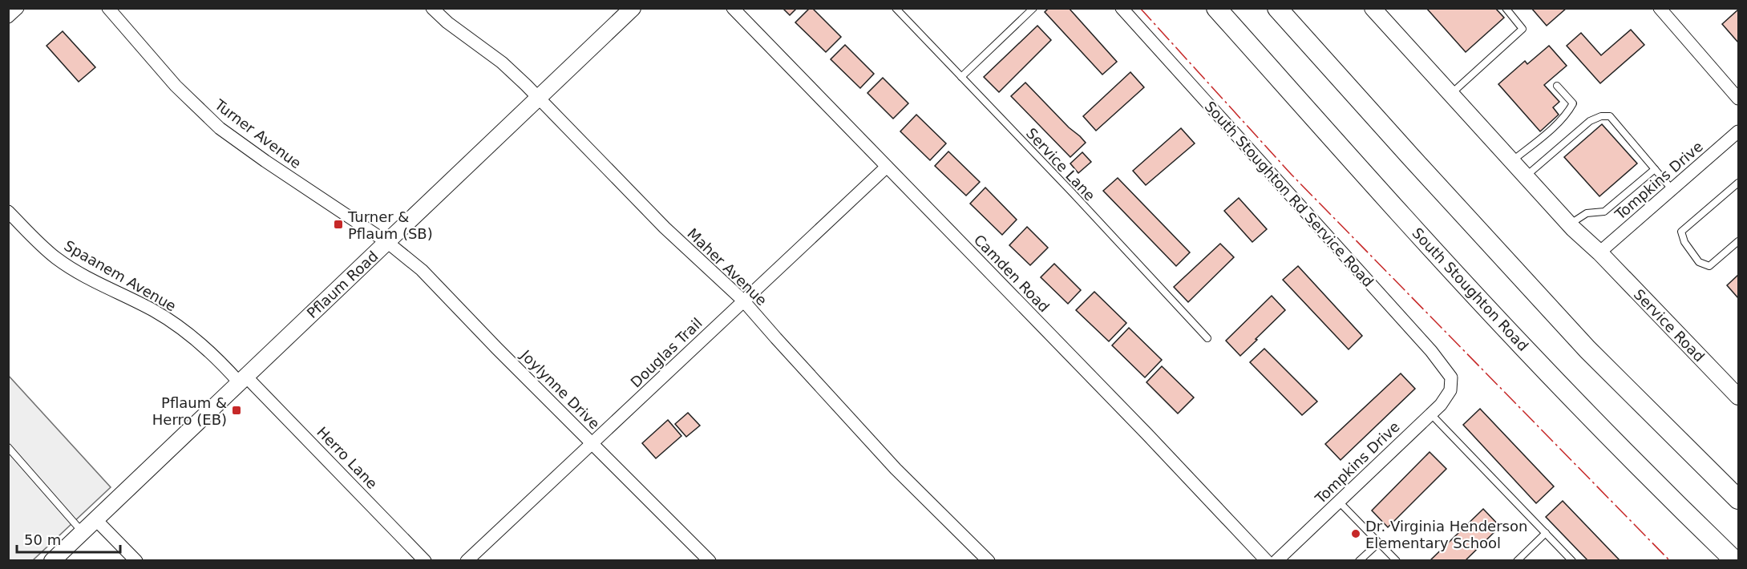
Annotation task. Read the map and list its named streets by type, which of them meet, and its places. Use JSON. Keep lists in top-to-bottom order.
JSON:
{
  "streets": {
    "main road": ["South Stoughton Road"],
    "street": [
      "Turner Avenue",
      "Tompkins Drive",
      "South Stoughton Rd Service Road",
      "Maher Avenue",
      "Camden Road",
      "Spaanem Avenue",
      "Pflaum Road",
      "Service Road",
      "Douglas Trail",
      "Joylynne Drive",
      "Herro Lane"
    ],
    "lane": ["Service Lane"]
  },
  "crossings": [
    ["Turner Avenue", "Pflaum Road"],
    ["Turner Avenue", "Joylynne Drive"],
    ["Tompkins Drive", "South Stoughton Rd Service Road"],
    ["Tompkins Drive", "Service Road"],
    ["Maher Avenue", "Pflaum Road"],
    ["Maher Avenue", "Douglas Trail"],
    ["Camden Road", "Douglas Trail"],
    ["Spaanem Avenue", "Pflaum Road"],
    ["Spaanem Avenue", "Herro Lane"],
    ["Pflaum Road", "Joylynne Drive"],
    ["Pflaum Road", "Herro Lane"],
    ["Douglas Trail", "Joylynne Drive"]
  ],
  "places": {
    "transit": ["Turner & Pflaum (SB)", "Pflaum & Herro (EB)"],
    "other": ["Dr. Virginia Henderson Elementary School"]
  },
  "scale_bar": "50 m"
}
